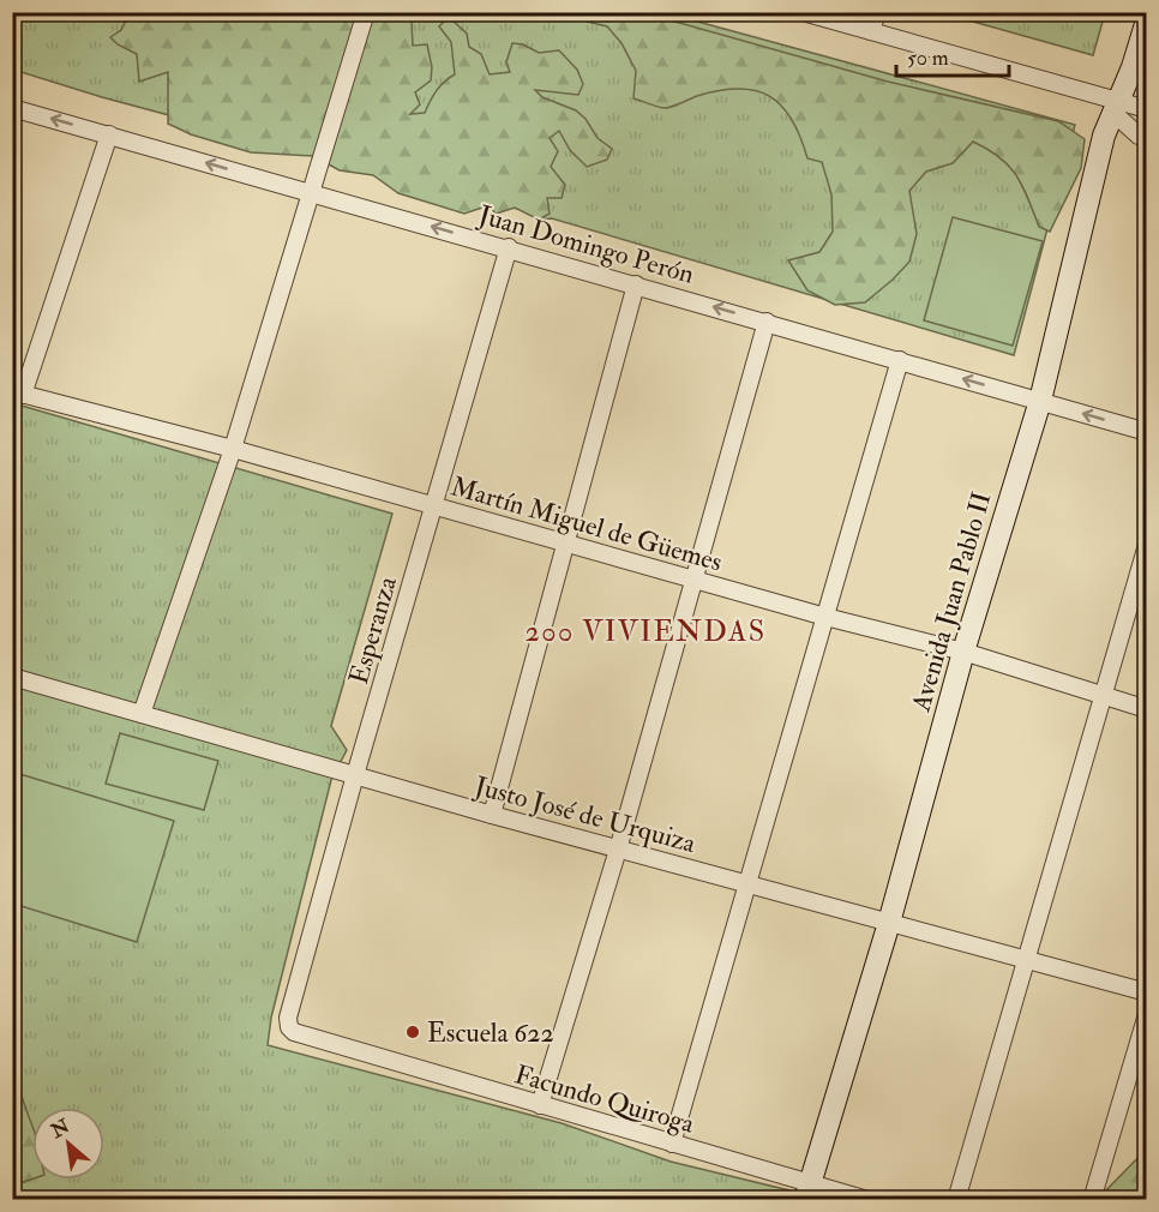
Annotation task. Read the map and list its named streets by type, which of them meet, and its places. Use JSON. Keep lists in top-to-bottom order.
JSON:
{
  "streets": {
    "street": [
      "Juan Domingo Perón",
      "Martín Miguel de Güemes",
      "Avenida Juan Pablo II",
      "Esperanza",
      "Justo José de Urquiza",
      "Facundo Quiroga"
    ]
  },
  "crossings": [
    ["Juan Domingo Perón", "Avenida Juan Pablo II"],
    ["Juan Domingo Perón", "Esperanza"],
    ["Martín Miguel de Güemes", "Avenida Juan Pablo II"],
    ["Martín Miguel de Güemes", "Esperanza"],
    ["Avenida Juan Pablo II", "Justo José de Urquiza"],
    ["Avenida Juan Pablo II", "Facundo Quiroga"],
    ["Esperanza", "Justo José de Urquiza"],
    ["Esperanza", "Facundo Quiroga"]
  ],
  "one_way": ["Juan Domingo Perón"],
  "districts": ["200 VIVIENDAS"],
  "places": ["Escuela 622"],
  "scale_bar": "50 m",
  "north": "top left"
}
